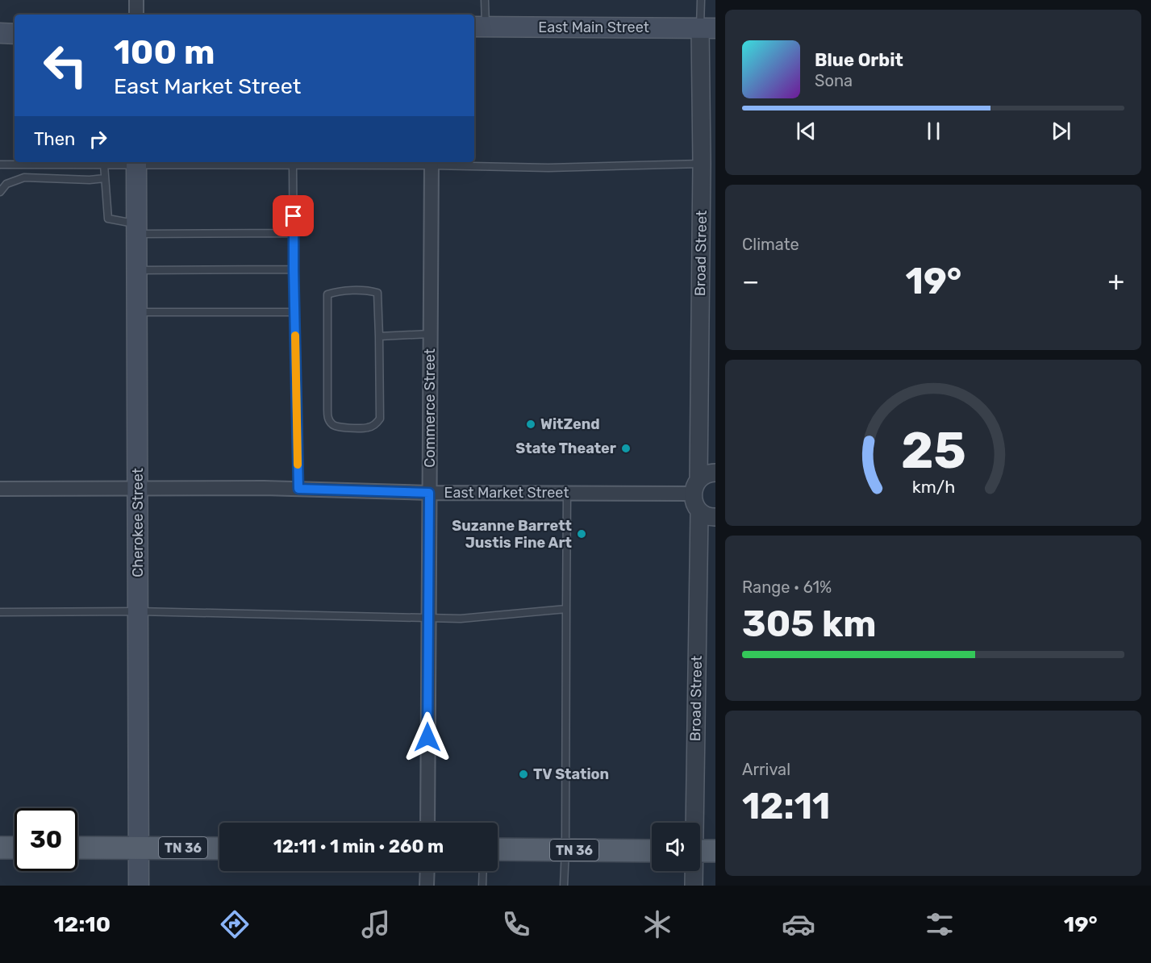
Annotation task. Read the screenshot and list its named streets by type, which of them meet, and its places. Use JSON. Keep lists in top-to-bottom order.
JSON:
{
  "streets": {
    "main road": ["East Main Street", "Cherokee Street", "TN 36"],
    "street": ["Broad Street", "Commerce Street", "East Market Street"]
  },
  "crossings": [
    ["East Main Street", "Broad Street"],
    ["Broad Street", "East Market Street"],
    ["Commerce Street", "East Market Street"],
    ["East Market Street", "Cherokee Street"],
    ["Cherokee Street", "TN 36"]
  ],
  "places": [
    "WitZend",
    "State Theater",
    "Suzanne Barrett Justis Fine Art",
    "TV Station"
  ],
  "page": {
    "turn": ["100 m", "East Market Street"],
    "song": ["Blue Orbit", "Sona"],
    "then": "Then",
    "tile": [
      "Climate",
      ["Range · 61%", "305 km"],
      ["Arrival", "12:11"]
    ],
    "heat": ["−", "19°", "+"],
    "limit": "30",
    "trip": "12:11 · 1 min · 260 m",
    "tabs": ["12:10", "19°"],
    "gauge": ["25", "km/h"]
  }
}
